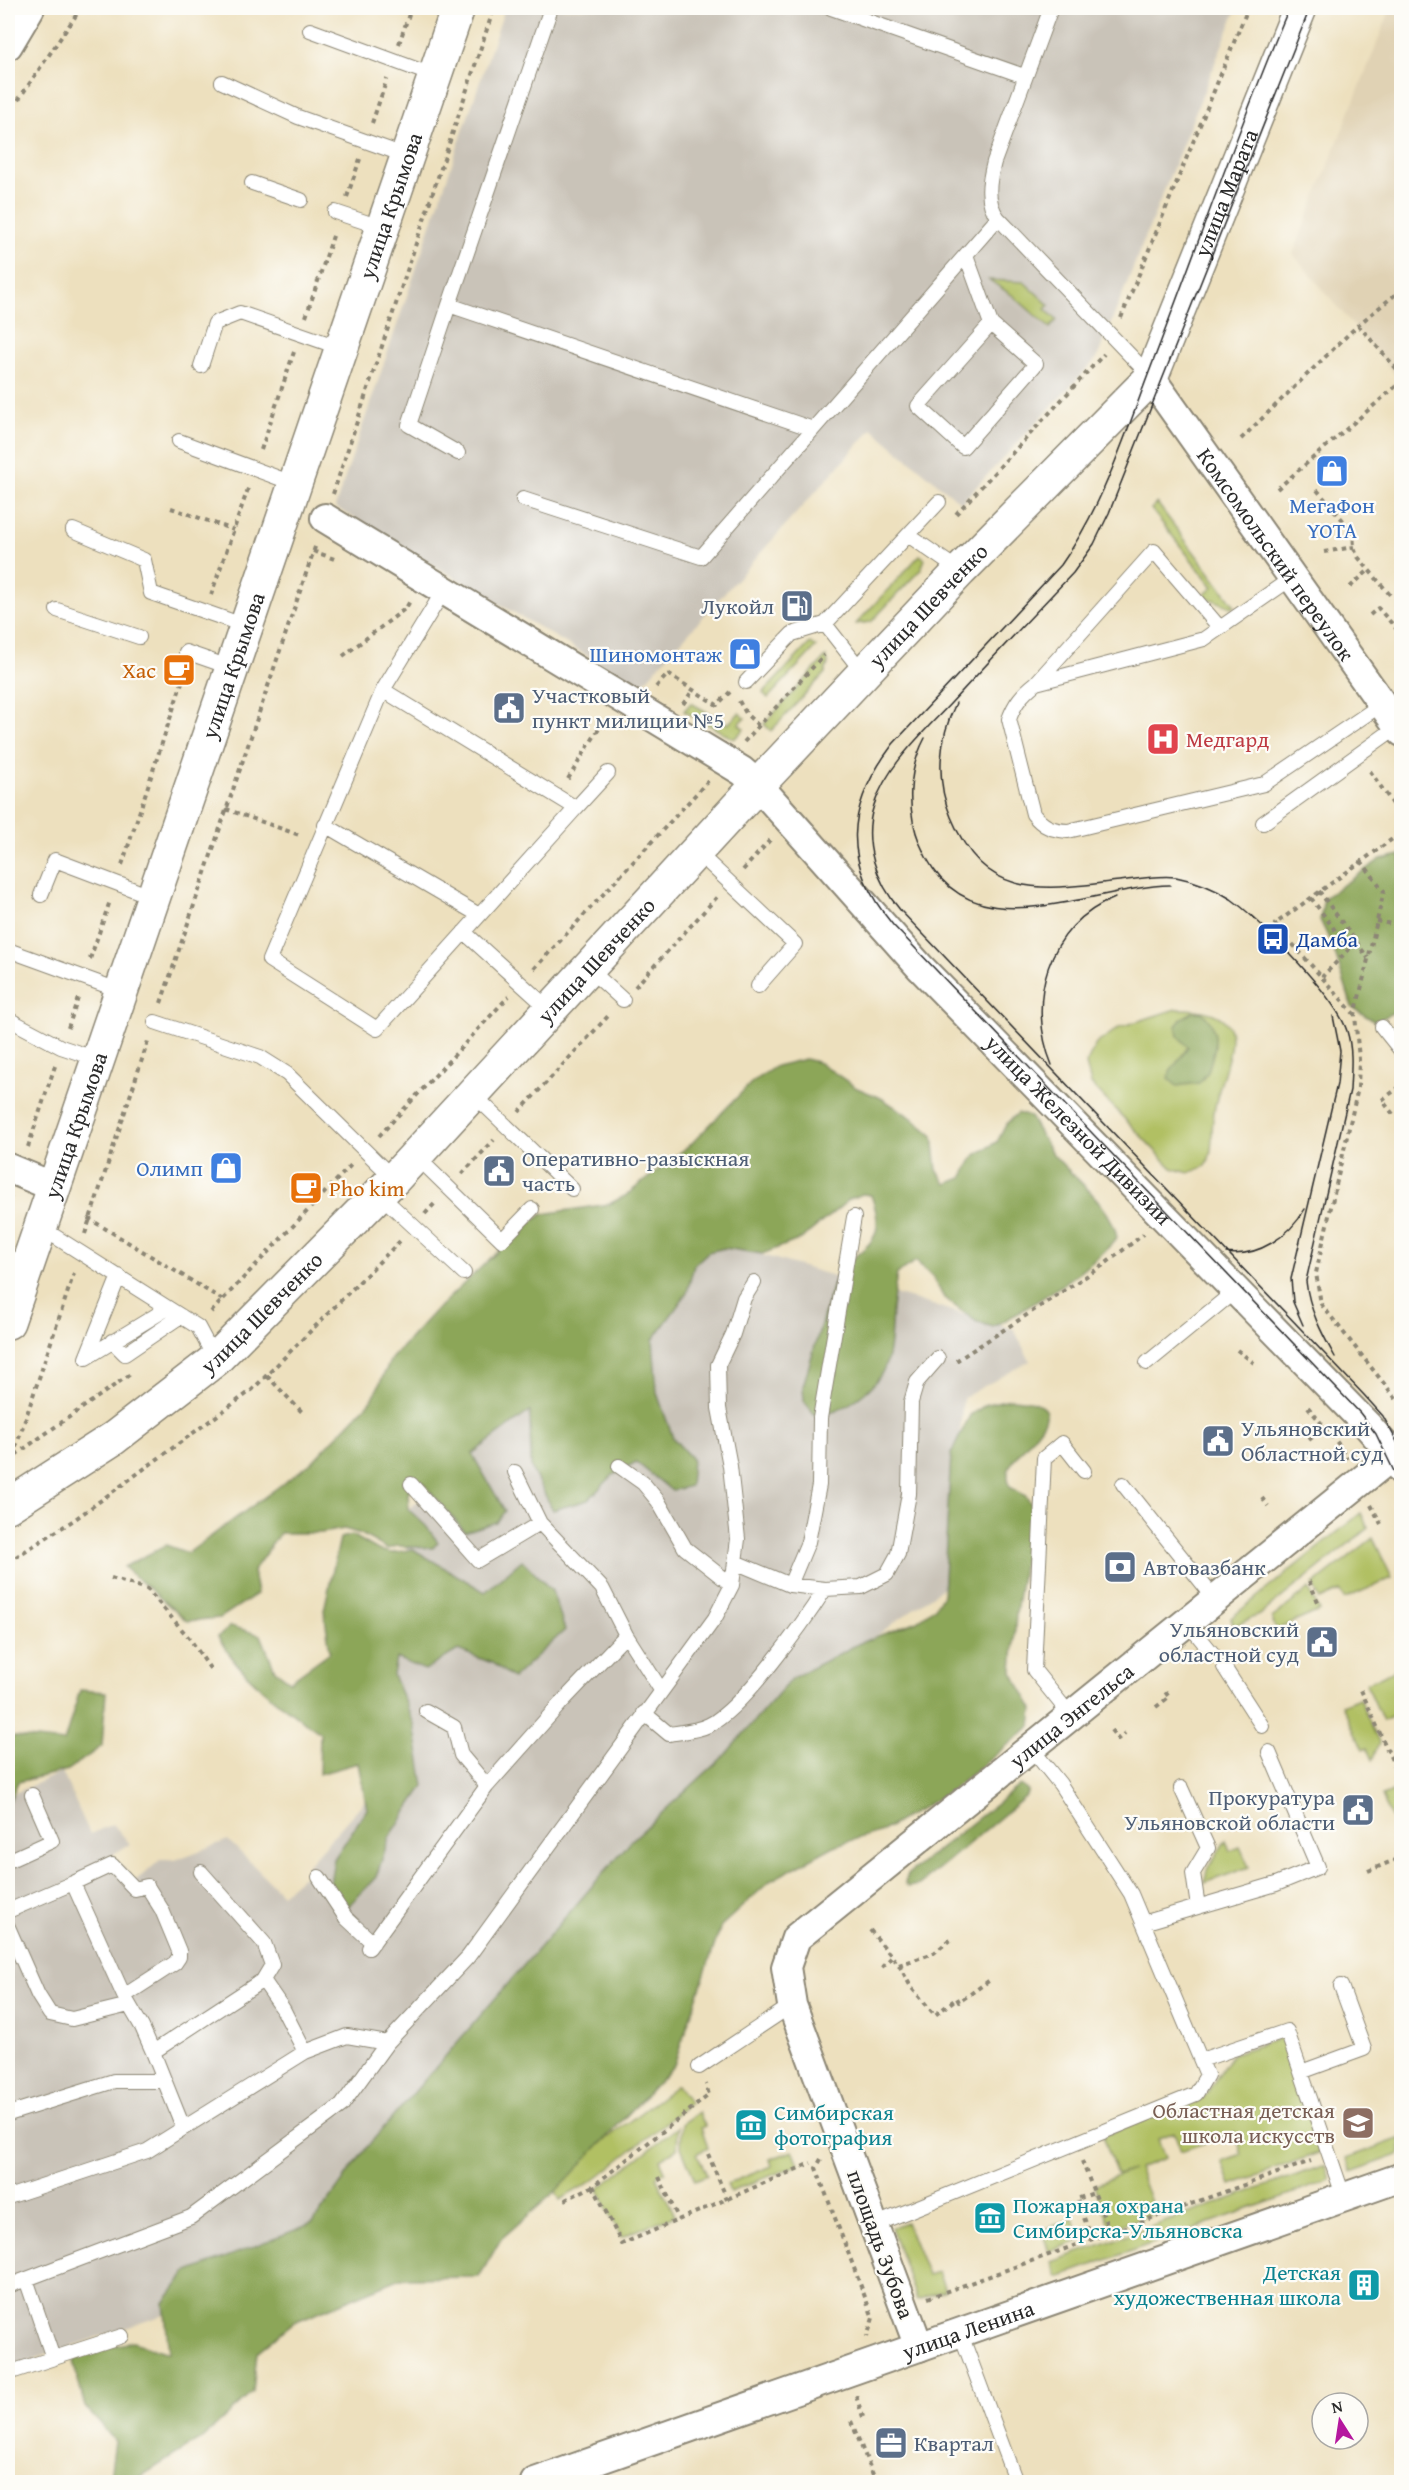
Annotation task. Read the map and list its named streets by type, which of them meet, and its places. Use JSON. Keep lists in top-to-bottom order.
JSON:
{
  "streets": {
    "street": [
      "улица Марата",
      "улица Крымова",
      "Комсомольский переулок",
      "улица Шевченко",
      "улица Железной Дивизии",
      "улица Энгельса",
      "площадь Зубова",
      "улица Ленина"
    ]
  },
  "crossings": [
    ["улица Марата", "Комсомольский переулок"],
    ["улица Марата", "улица Шевченко"],
    ["Комсомольский переулок", "улица Шевченко"],
    ["улица Шевченко", "улица Железной Дивизии"],
    ["улица Железной Дивизии", "улица Энгельса"],
    ["улица Энгельса", "площадь Зубова"],
    ["площадь Зубова", "улица Ленина"]
  ],
  "places": {
    "shop": ["МегаФон YOTA", "Шиномонтаж", "Олимп"],
    "fuel station": ["Лукойл"],
    "cafe": ["Хас", "Pho kim"],
    "public building": [
      "Участковый пункт милиции №5",
      "Оперативно-разыскная часть",
      "Ульяновский Областной суд",
      "Ульяновский областной суд",
      "Прокуратура Ульяновской области"
    ],
    "hospital": ["Медгард"],
    "bus stop": ["Дамба"],
    "bank": ["Автовазбанк"],
    "school or university": ["Областная детская школа искусств"],
    "museum": ["Симбирская фотография", "Пожарная охрана Симбирска-Ульяновска"],
    "building": ["Детская художественная школа"],
    "office": ["Квартал"]
  },
  "north": "top"
}
